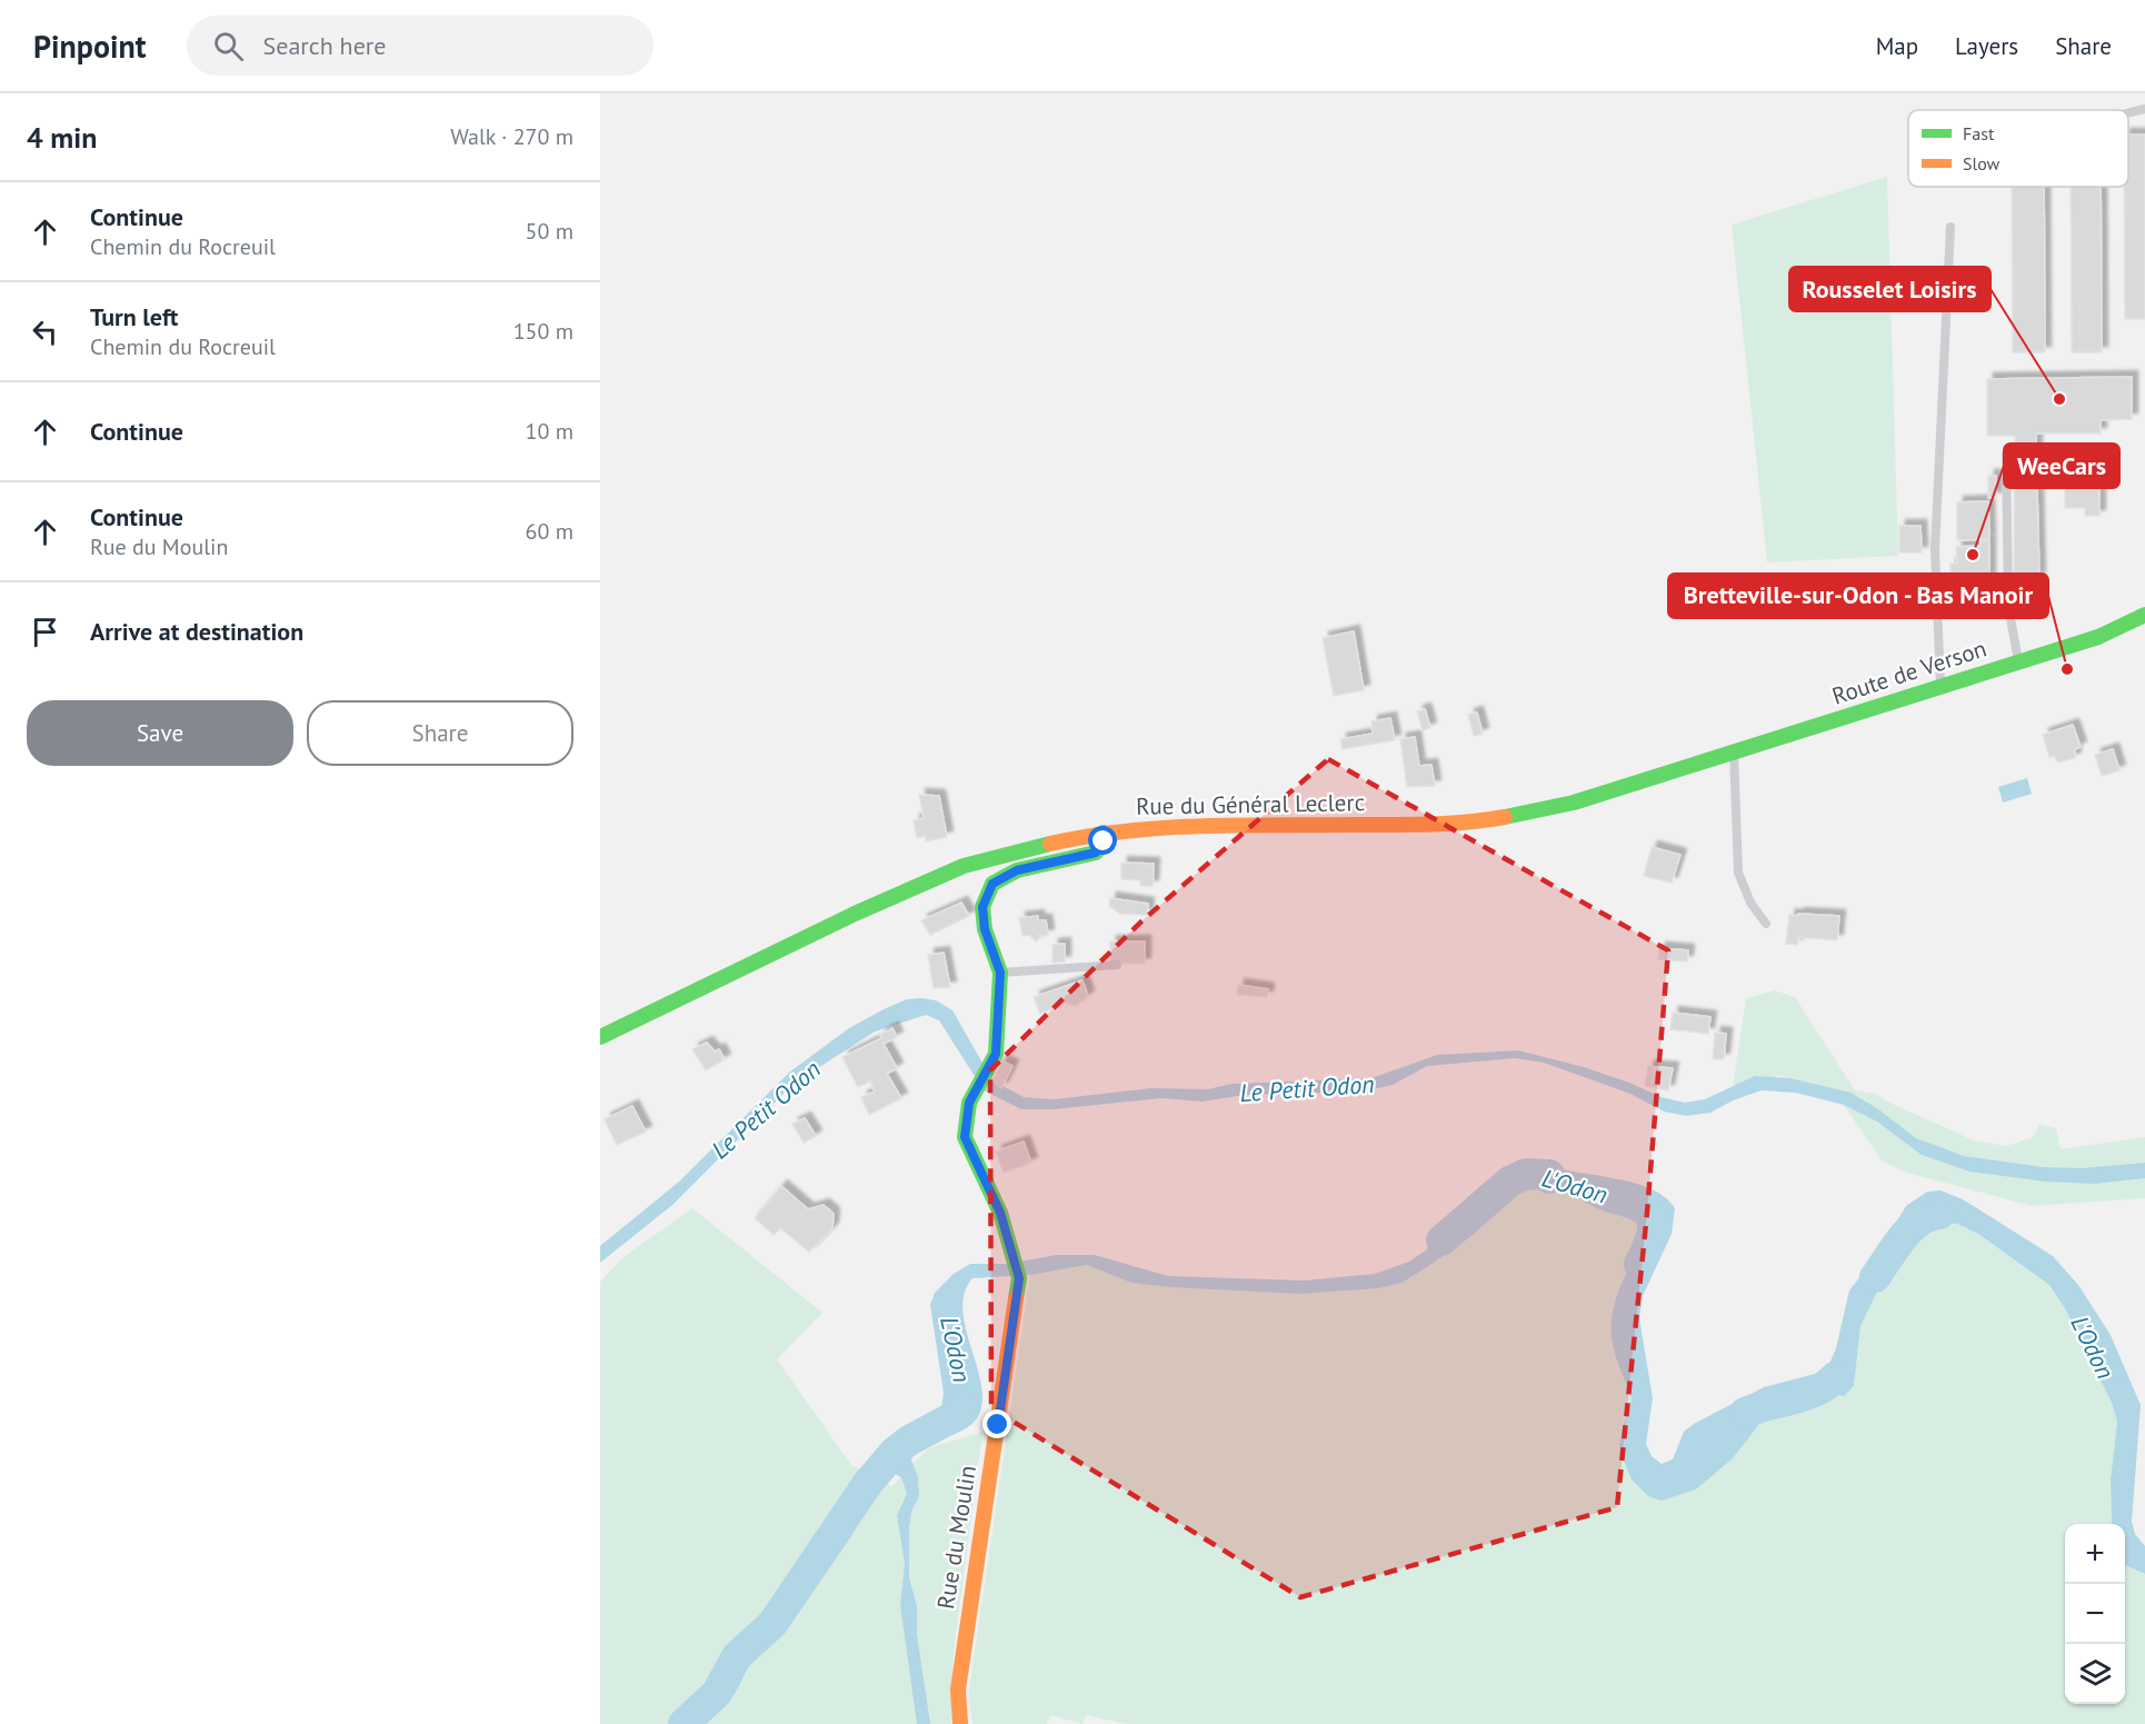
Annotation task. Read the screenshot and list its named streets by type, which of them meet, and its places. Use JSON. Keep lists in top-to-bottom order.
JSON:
{
  "streets": {
    "main road": ["Route de Verson", "Rue du Général Leclerc", "Rue du Moulin"]
  },
  "crossings": [
    ["Route de Verson", "Rue du Général Leclerc"]
  ],
  "water": ["Le Petit Odon", "L'Odon"],
  "places": ["Rousselet Loisirs", "WeeCars", "Bretteville-sur-Odon - Bas Manoir"],
  "legend": ["Fast", "Slow"],
  "page": {
    "header": "Pinpoint",
    "search": "Search here",
    "nav": ["Map", "Layers", "Share"],
    "heading": ["4 min", "Walk · 270 m"],
    "list": [
      ["Continue", "Chemin du Rocreuil", "50 m"],
      ["Turn left", "Chemin du Rocreuil", "150 m"],
      ["Continue", "10 m"],
      ["Continue", "Rue du Moulin", "60 m"],
      "Arrive at destination"
    ],
    "buttons": ["Save", "Share"],
    "map_buttons": ["+", "−"]
  }
}
